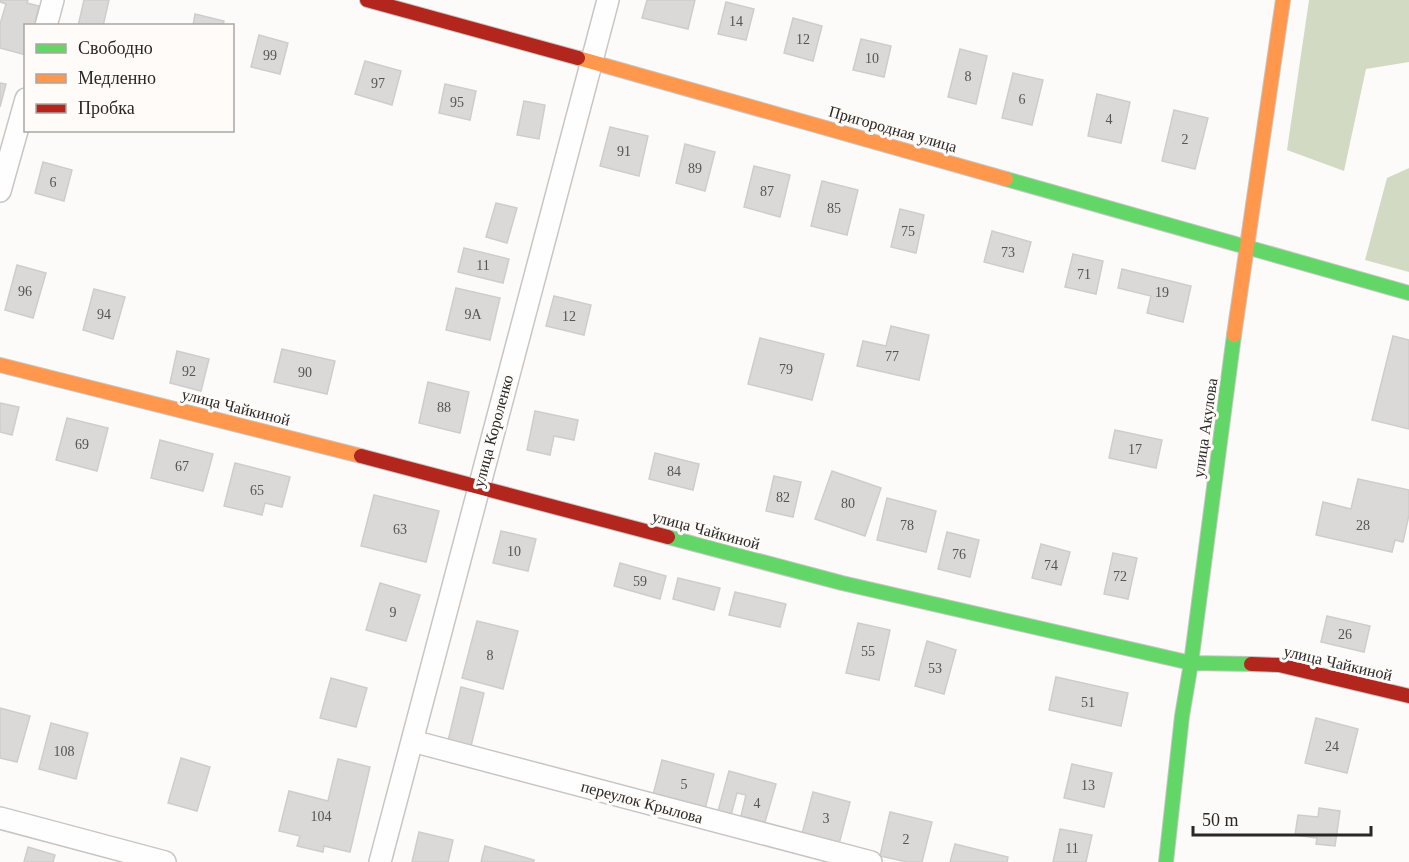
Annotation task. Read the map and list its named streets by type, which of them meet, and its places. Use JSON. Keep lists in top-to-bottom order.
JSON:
{
  "streets": {
    "main road": ["Пригородная улица", "улица Чайкиной", "улица Акулова"],
    "street": ["улица Короленко", "переулок Крылова"]
  },
  "crossings": [
    ["Пригородная улица", "улица Акулова"],
    ["Пригородная улица", "улица Короленко"],
    ["улица Чайкиной", "улица Акулова"],
    ["улица Чайкиной", "улица Короленко"],
    ["улица Короленко", "переулок Крылова"]
  ],
  "house_numbers": [
    "14",
    "12",
    "99",
    "10",
    "8",
    "97",
    "6",
    "95",
    "4",
    "2",
    "91",
    "89",
    "6",
    "87",
    "85",
    "75",
    "73",
    "11",
    "71",
    "96",
    "19",
    "94",
    "9А",
    "12",
    "77",
    "79",
    "92",
    "90",
    "88",
    "69",
    "17",
    "67",
    "84",
    "65",
    "82",
    "80",
    "78",
    "28",
    "63",
    "10",
    "76",
    "74",
    "72",
    "59",
    "9",
    "26",
    "55",
    "8",
    "53",
    "51",
    "24",
    "108",
    "5",
    "13",
    "4",
    "104",
    "3",
    "2",
    "11"
  ],
  "legend": ["Свободно", "Медленно", "Пробка"],
  "scale_bar": "50 m"
}
